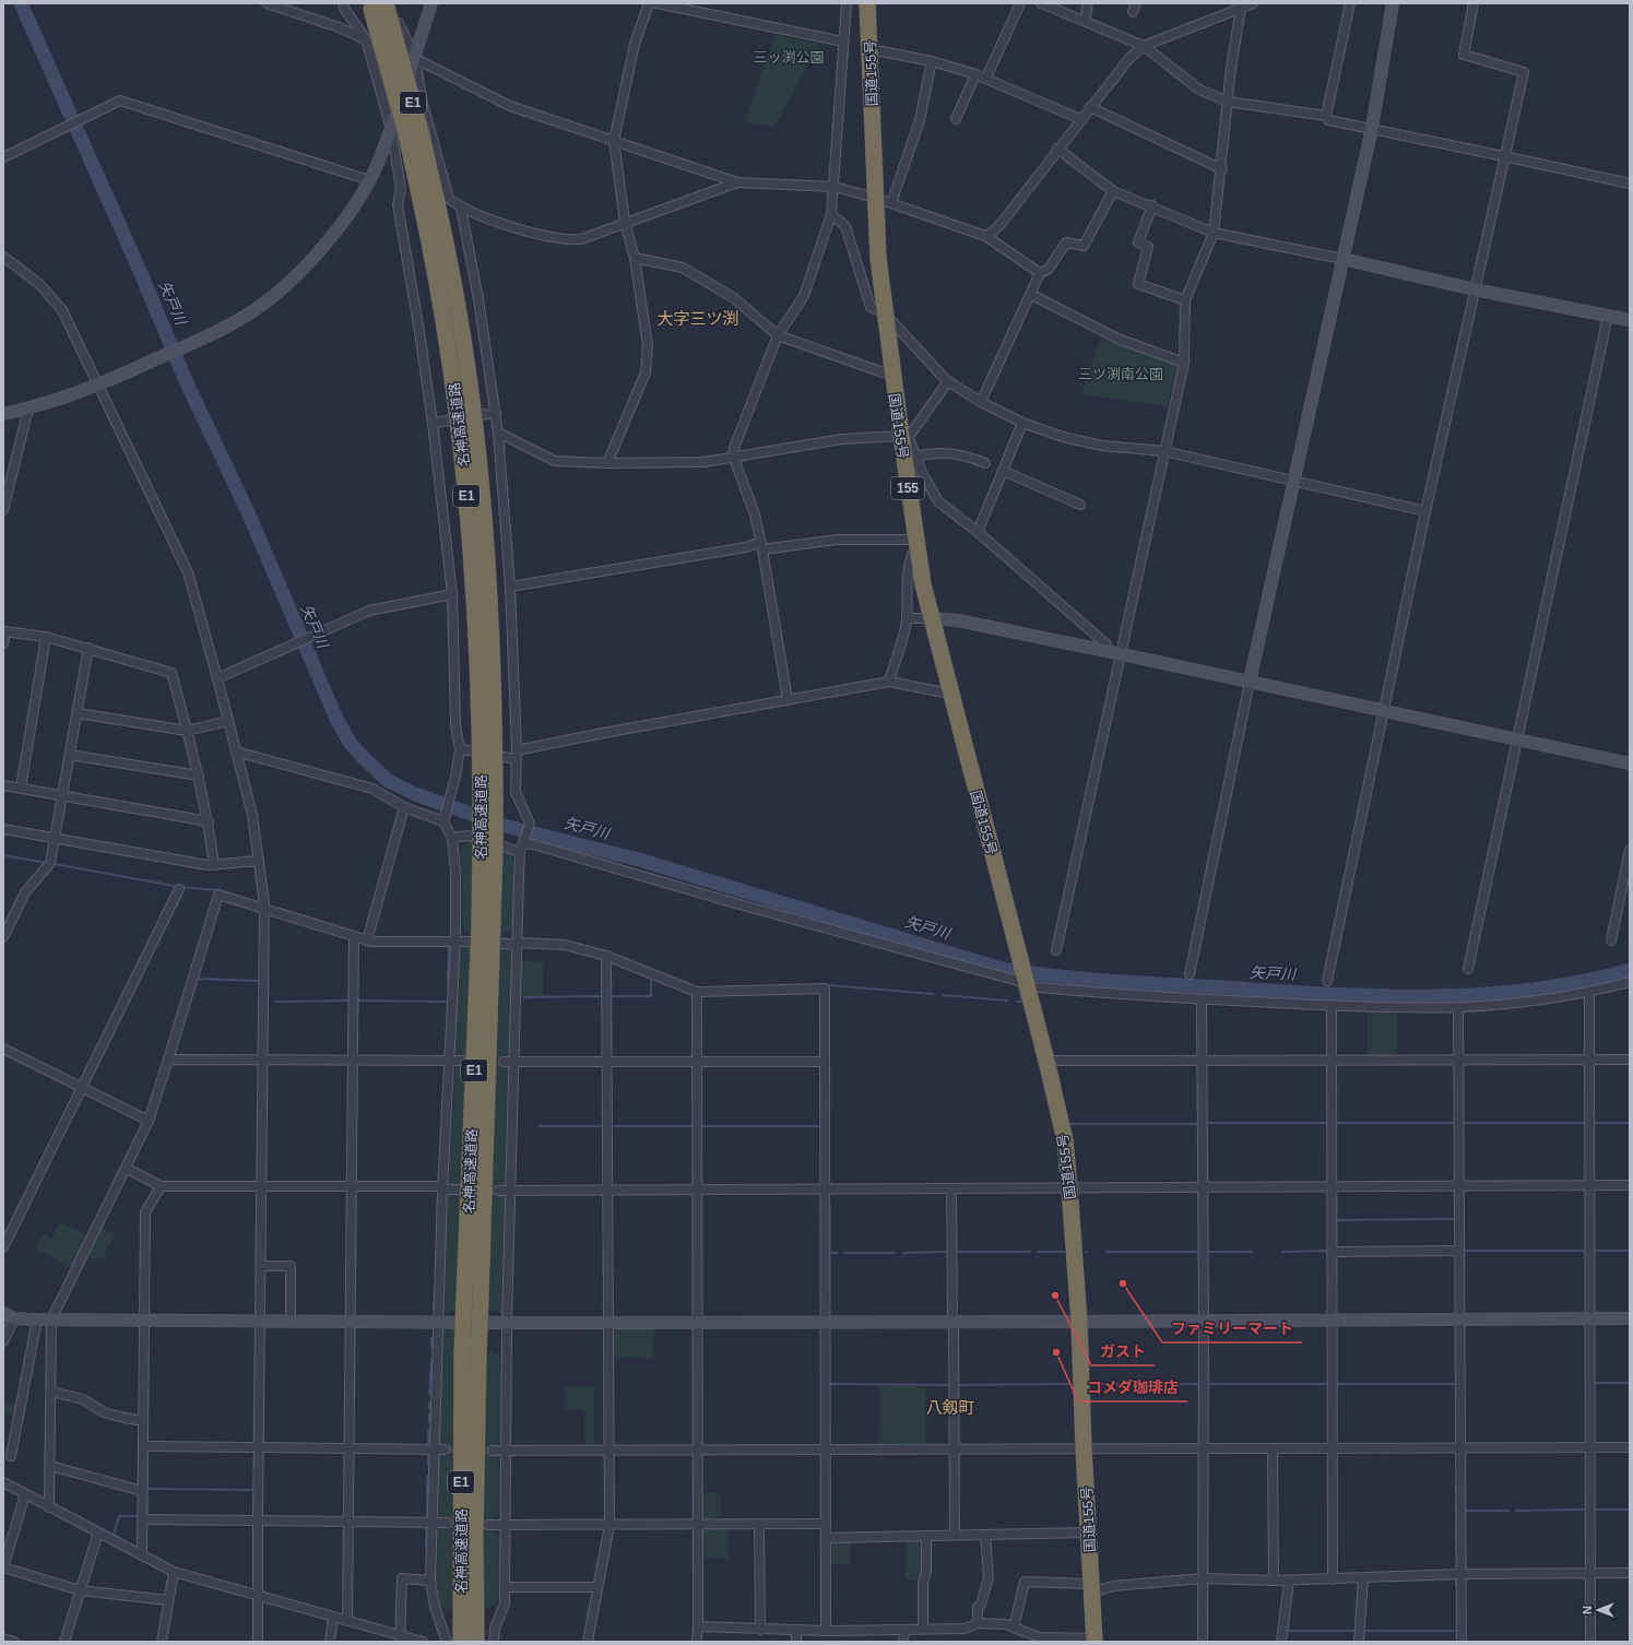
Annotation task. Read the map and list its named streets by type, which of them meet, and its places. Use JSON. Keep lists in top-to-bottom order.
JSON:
{
  "streets": {
    "highway": [
      "国道155号",
      "E1",
      "名神高速道路",
      "155"
    ]
  },
  "districts": ["大字三ツ渕", "八剱町"],
  "water": ["矢戸川"],
  "parks": ["三ッ渕公園", "三ツ渕南公園"],
  "places": ["ファミリーマート", "ガスト", "コメダ珈琲店"],
  "north": "left"
}
